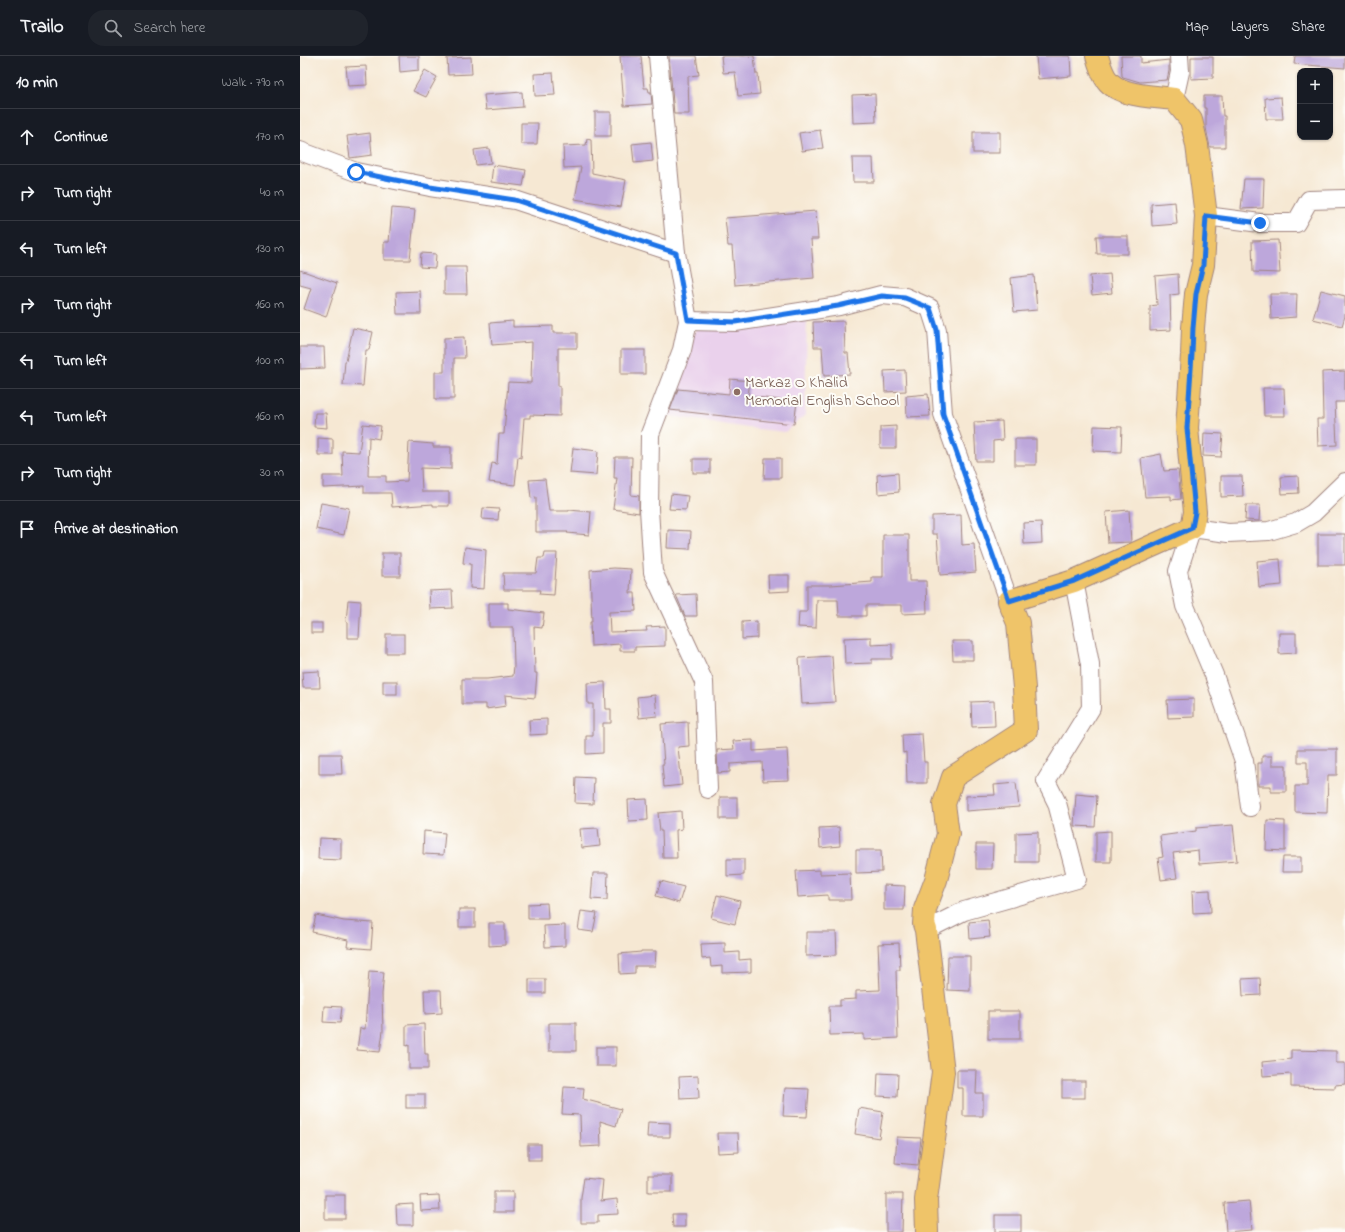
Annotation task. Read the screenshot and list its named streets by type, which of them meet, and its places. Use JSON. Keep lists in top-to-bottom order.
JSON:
{
  "places": ["Markaz O Khalid Memorial English School"],
  "page": {
    "header": "Trailo",
    "search": "Search here",
    "nav": ["Map", "Layers", "Share"],
    "heading": ["10 min", "Walk · 790 m"],
    "map_buttons": ["+", "−"],
    "list": [
      ["Continue", "170 m"],
      ["Turn right", "40 m"],
      ["Turn left", "130 m"],
      ["Turn right", "160 m"],
      ["Turn left", "100 m"],
      ["Turn left", "160 m"],
      ["Turn right", "30 m"],
      "Arrive at destination"
    ]
  }
}
